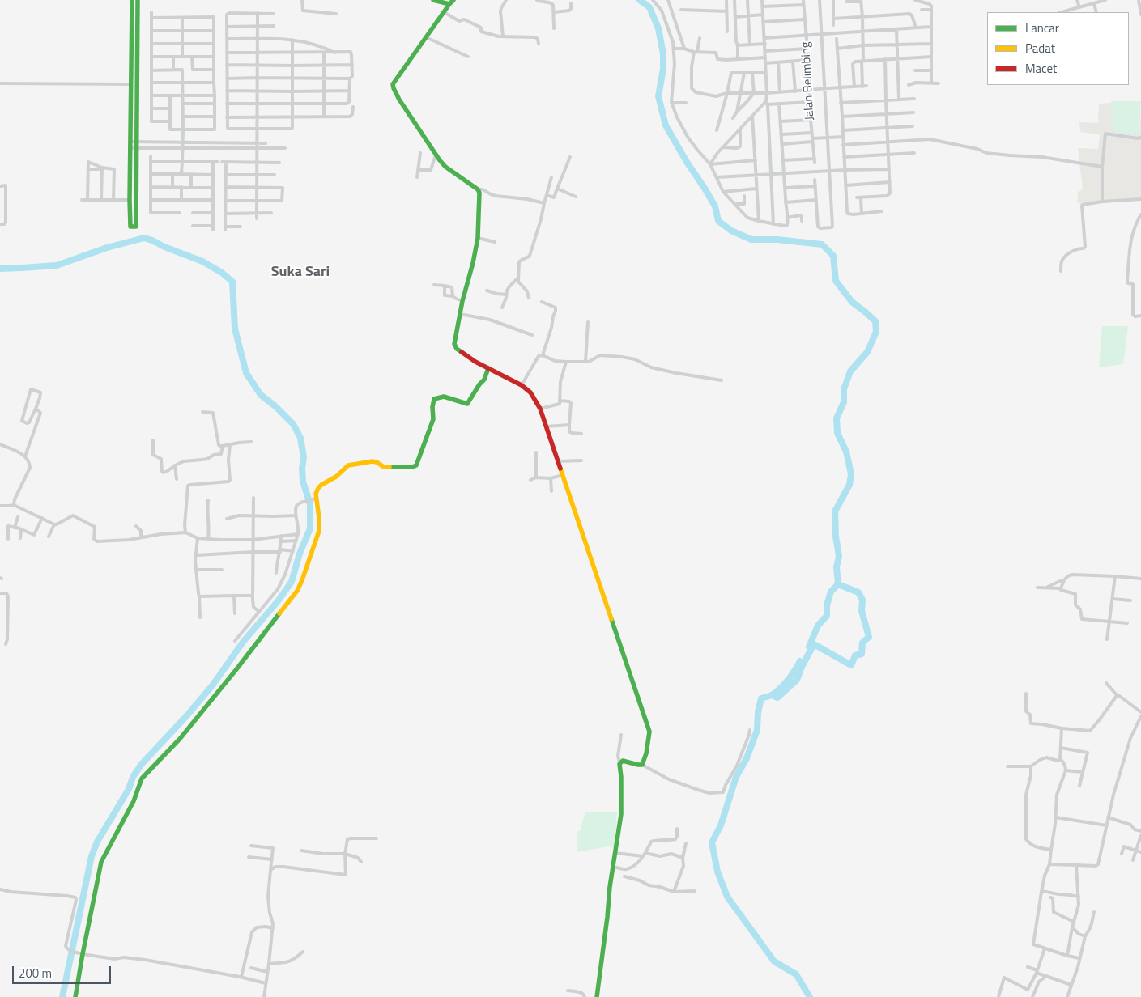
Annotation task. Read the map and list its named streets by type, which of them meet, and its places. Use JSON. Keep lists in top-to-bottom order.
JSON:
{
  "streets": {
    "street": ["Jalan Belimbing"]
  },
  "districts": ["Suka Sari"],
  "legend": ["Lancar", "Padat", "Macet"],
  "scale_bar": "200 m"
}
